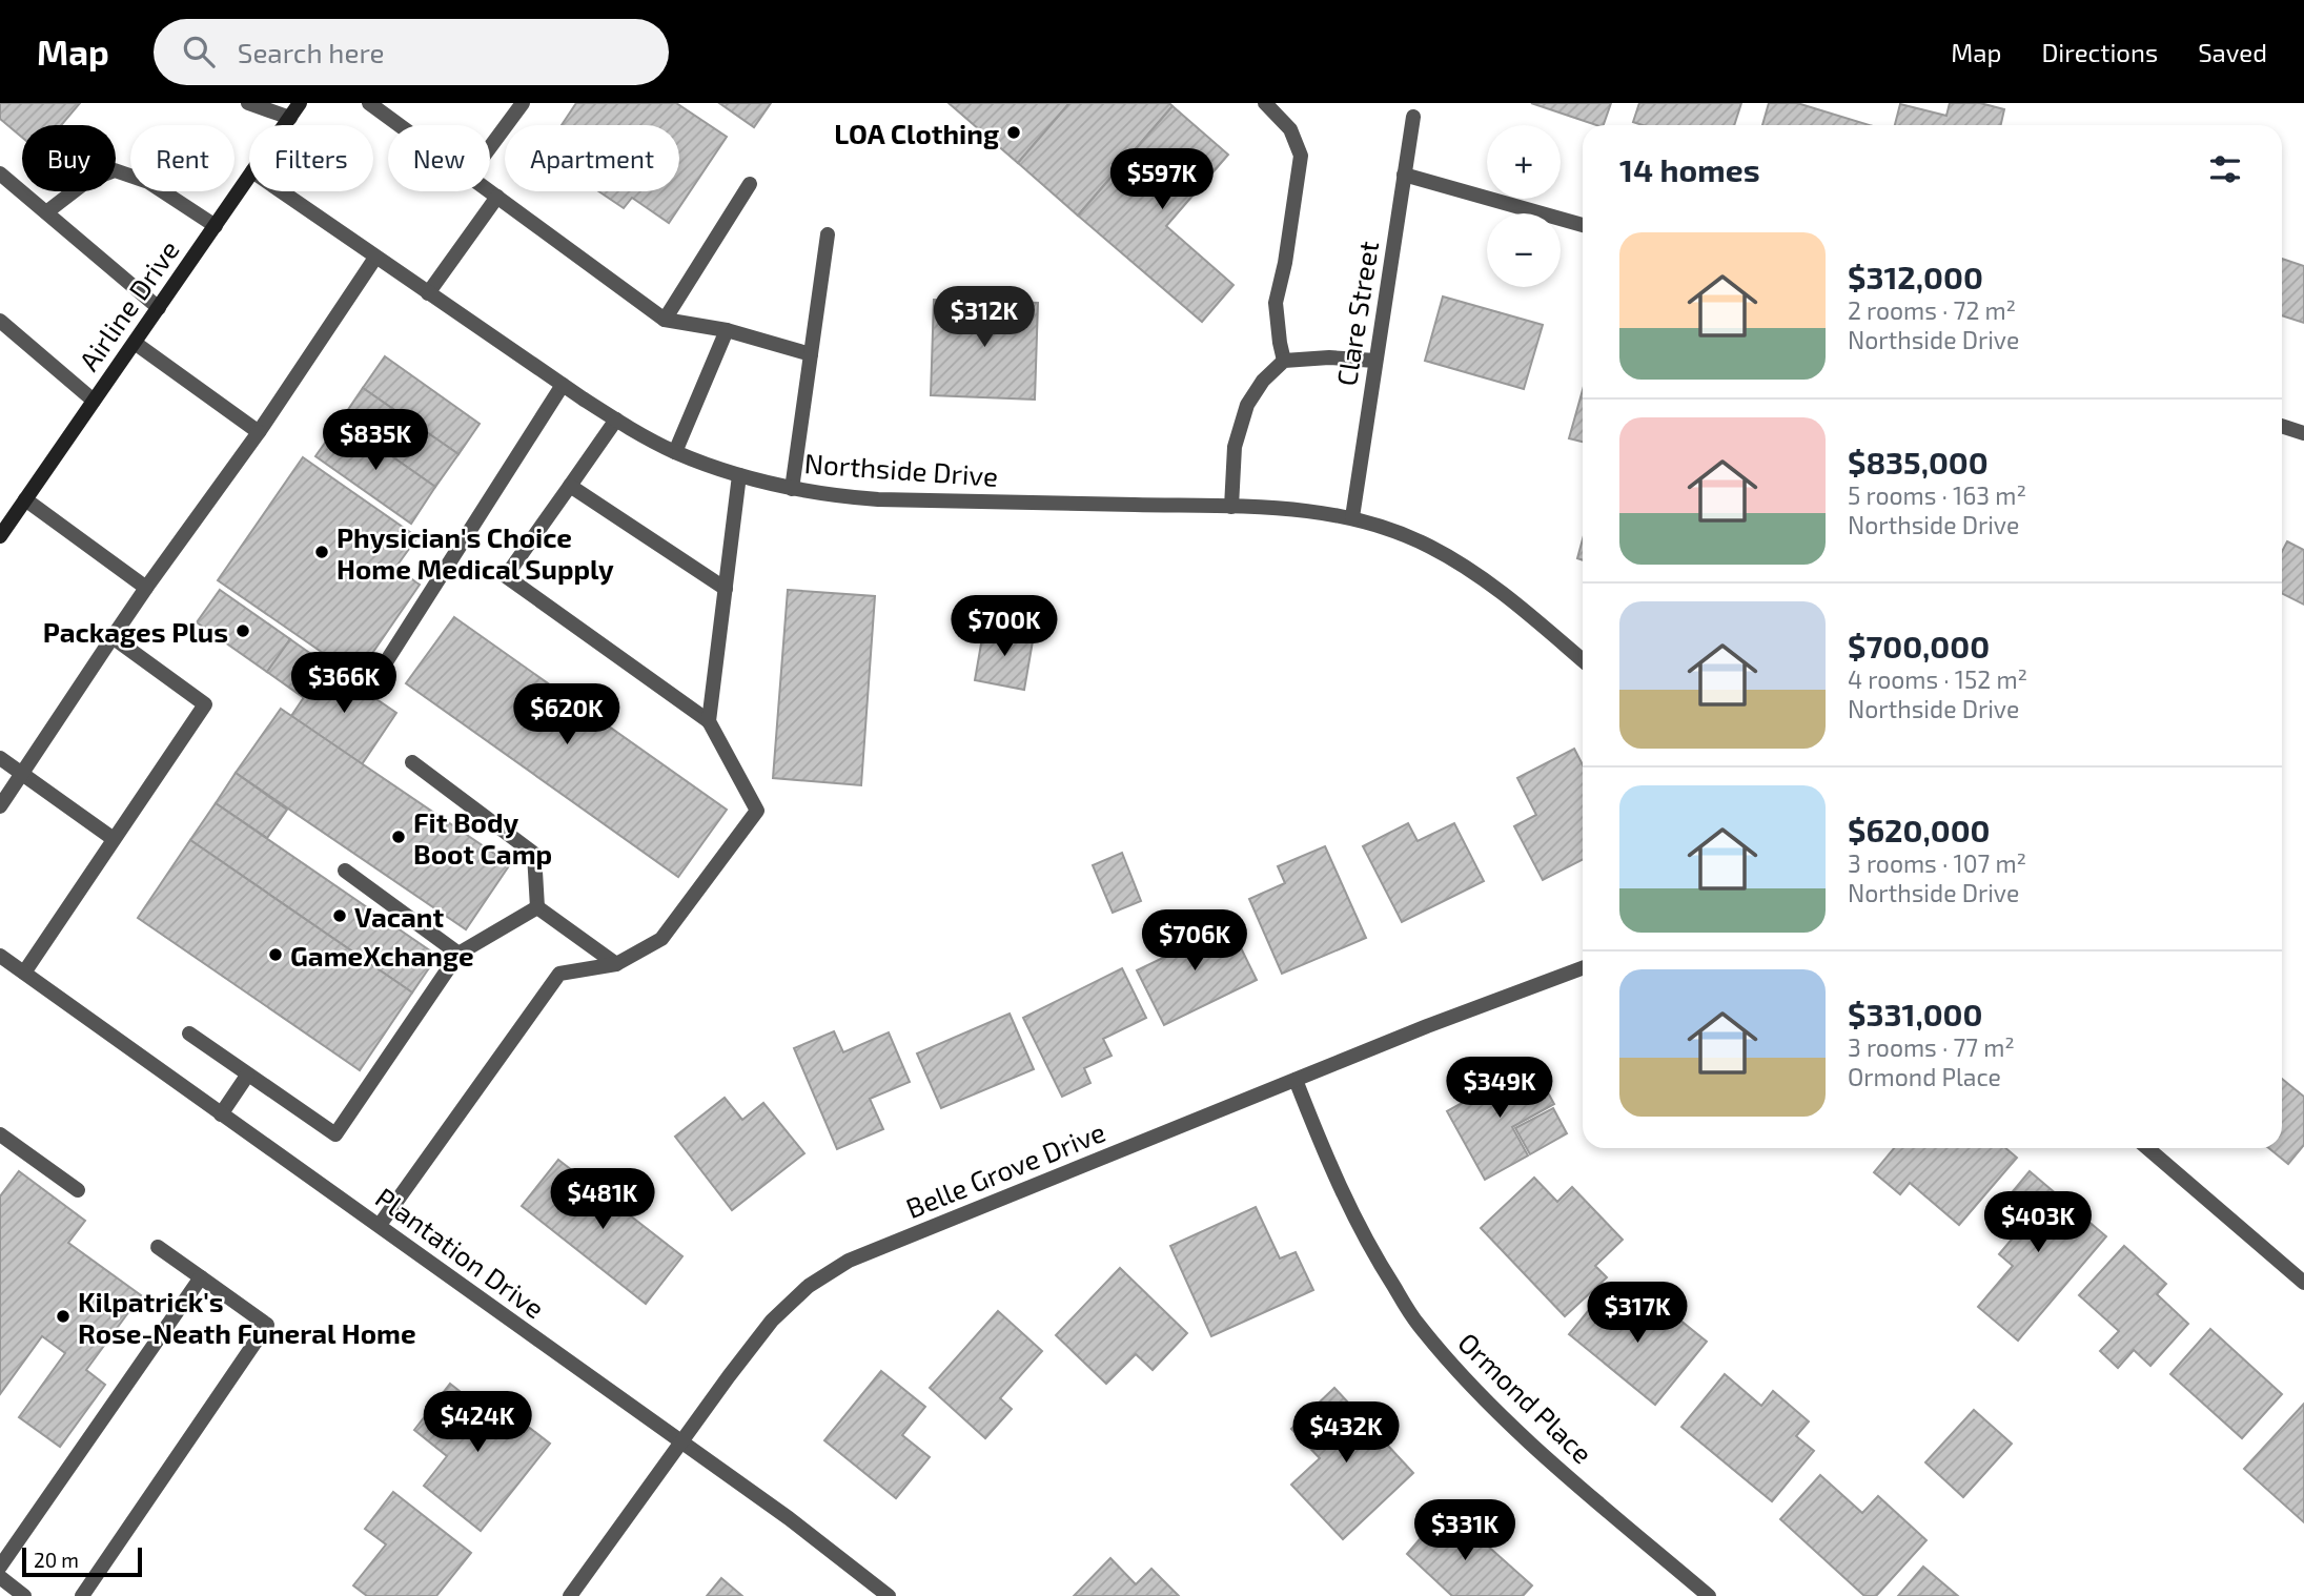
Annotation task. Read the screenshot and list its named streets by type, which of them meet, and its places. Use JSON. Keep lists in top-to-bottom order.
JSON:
{
  "streets": {
    "main road": ["Airline Drive"],
    "street": [
      "Clare Street",
      "Northside Drive",
      "Belle Grove Drive",
      "Plantation Drive",
      "Ormond Place"
    ]
  },
  "crossings": [
    ["Clare Street", "Northside Drive"],
    ["Belle Grove Drive", "Plantation Drive"],
    ["Belle Grove Drive", "Ormond Place"]
  ],
  "places": [
    "LOA Clothing",
    "Physician's Choice Home Medical Supply",
    "Packages Plus",
    "Fit Body Boot Camp",
    "Vacant",
    "GameXchange",
    "Kilpatrick's Rose-Neath Funeral Home"
  ],
  "scale_bar": "20 m",
  "page": {
    "header": "Map",
    "search": "Search here",
    "nav": ["Map", "Directions", "Saved"],
    "map_buttons": ["+", "−"],
    "chip": [
      "Buy",
      "Rent",
      "Filters",
      "New",
      "Apartment"
    ],
    "heading": "14 homes",
    "price": [
      "$597K",
      "$312K",
      "$835K",
      "$700K",
      "$366K",
      "$620K",
      "$706K",
      "$349K",
      "$481K",
      "$403K",
      "$317K",
      "$424K",
      "$432K",
      "$331K"
    ],
    "list": [
      {
        "name": "$312,000",
        "note": "2 rooms · 72 m² · Northside Drive"
      },
      {
        "name": "$835,000",
        "note": "5 rooms · 163 m² · Northside Drive"
      },
      {
        "name": "$700,000",
        "note": "4 rooms · 152 m² · Northside Drive"
      },
      {
        "name": "$620,000",
        "note": "3 rooms · 107 m² · Northside Drive"
      },
      {
        "name": "$331,000",
        "note": "3 rooms · 77 m² · Ormond Place"
      }
    ],
    "scale": "20 m"
  }
}
